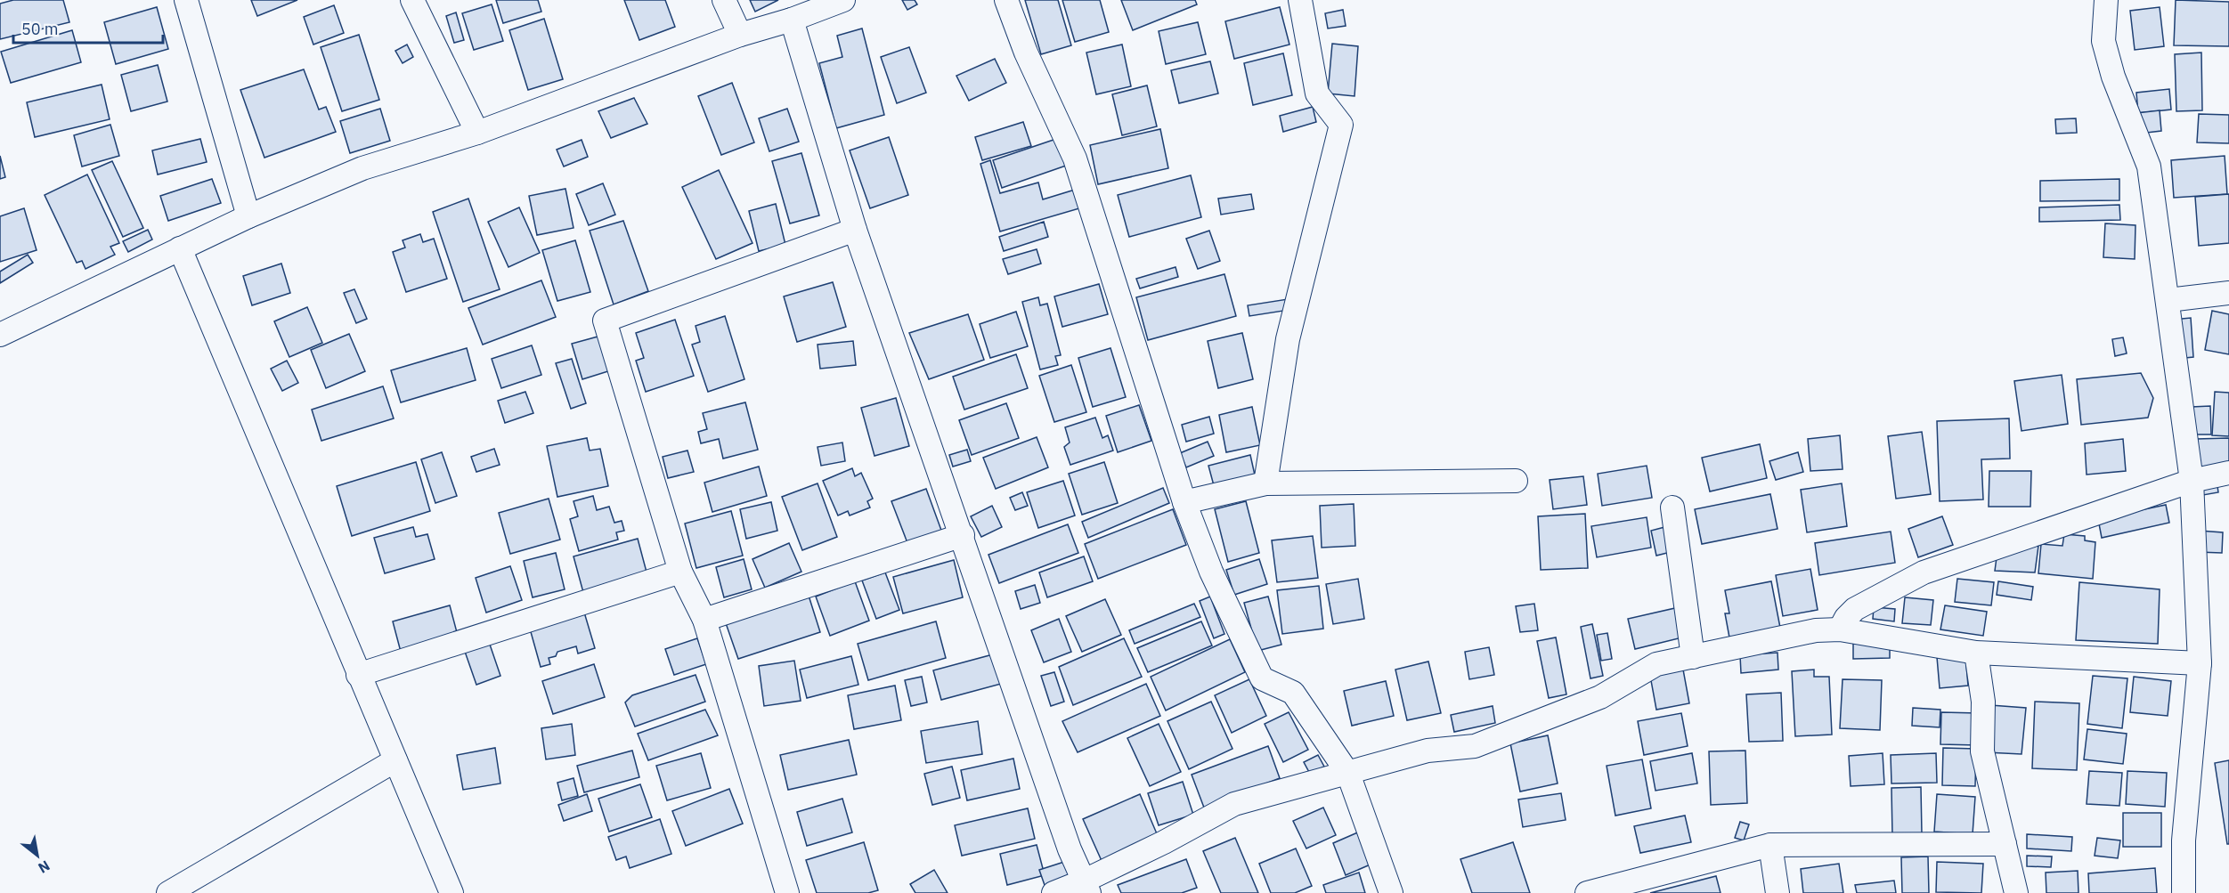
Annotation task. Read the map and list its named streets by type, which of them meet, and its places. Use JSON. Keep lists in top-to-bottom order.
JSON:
{
  "scale_bar": "50 m",
  "north": "bottom right"
}
